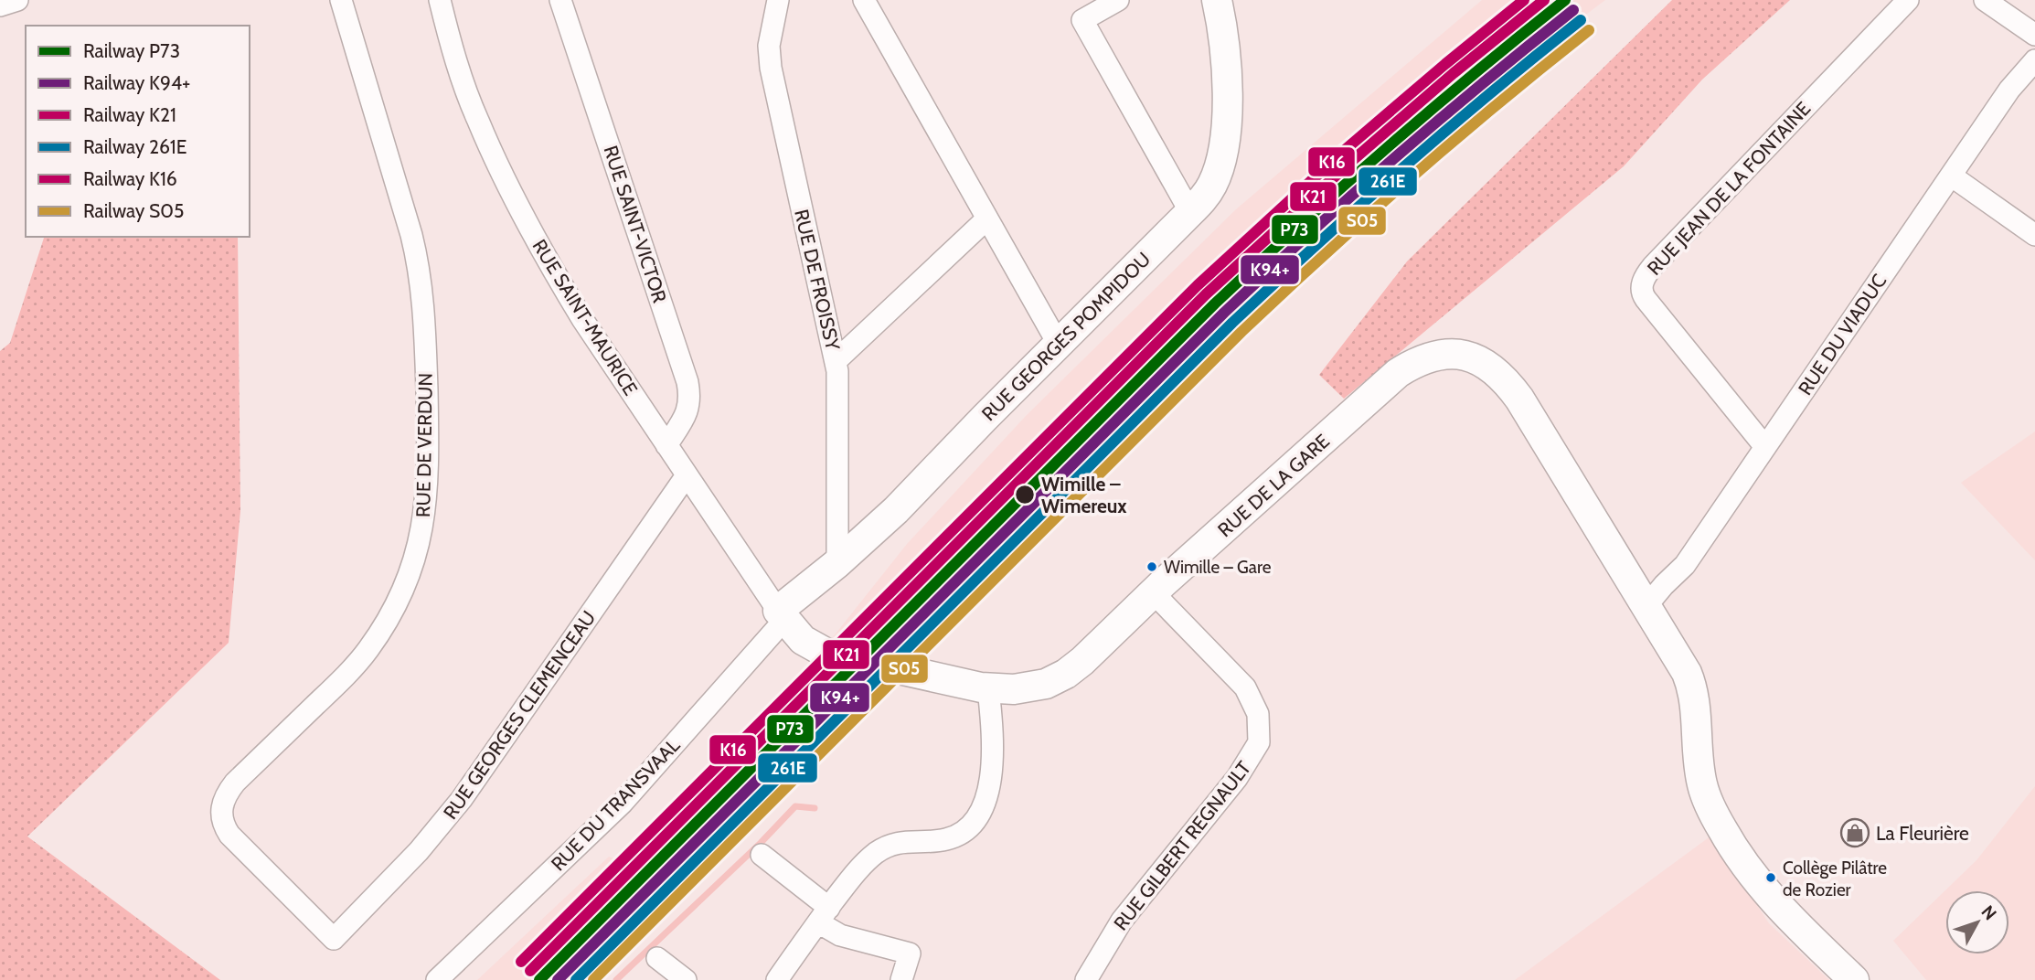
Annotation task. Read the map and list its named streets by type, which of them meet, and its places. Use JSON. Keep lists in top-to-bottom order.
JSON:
{
  "streets": {
    "street": [
      "RUE JEAN DE LA FONTAINE",
      "RUE SAINT-VICTOR",
      "RUE DE FROISSY",
      "RUE SAINT-MAURICE",
      "RUE DU VIADUC",
      "RUE GEORGES POMPIDOU",
      "RUE DE VERDUN",
      "RUE DE LA GARE",
      "RUE GEORGES CLEMENCEAU",
      "RUE DU TRANSVAAL",
      "RUE GILBERT REGNAULT"
    ]
  },
  "crossings": [
    ["RUE JEAN DE LA FONTAINE", "RUE DU VIADUC"],
    ["RUE SAINT-VICTOR", "RUE SAINT-MAURICE"],
    ["RUE DE FROISSY", "RUE GEORGES POMPIDOU"],
    ["RUE SAINT-MAURICE", "RUE GEORGES POMPIDOU"],
    ["RUE SAINT-MAURICE", "RUE DE LA GARE"],
    ["RUE SAINT-MAURICE", "RUE GEORGES CLEMENCEAU"],
    ["RUE SAINT-MAURICE", "RUE DU TRANSVAAL"],
    ["RUE DU VIADUC", "RUE DE LA GARE"],
    ["RUE GEORGES POMPIDOU", "RUE DE LA GARE"],
    ["RUE GEORGES POMPIDOU", "RUE DU TRANSVAAL"],
    ["RUE DE VERDUN", "RUE GEORGES CLEMENCEAU"],
    ["RUE DE LA GARE", "RUE DU TRANSVAAL"],
    ["RUE DE LA GARE", "RUE GILBERT REGNAULT"]
  ],
  "places": {
    "other": ["Wimille – Wimereux", "Wimille – Gare", "Collège Pilâtre de Rozier"],
    "shop": ["La Fleurière"]
  },
  "lines": [
    "rail line P73",
    "rail line K21",
    "rail line K16",
    "rail line K94+",
    "rail line 261E",
    "rail line S05"
  ],
  "legend": [
    "Railway P73",
    "Railway K94+",
    "Railway K21",
    "Railway 261E",
    "Railway K16",
    "Railway S05"
  ],
  "north": "top right"
}
